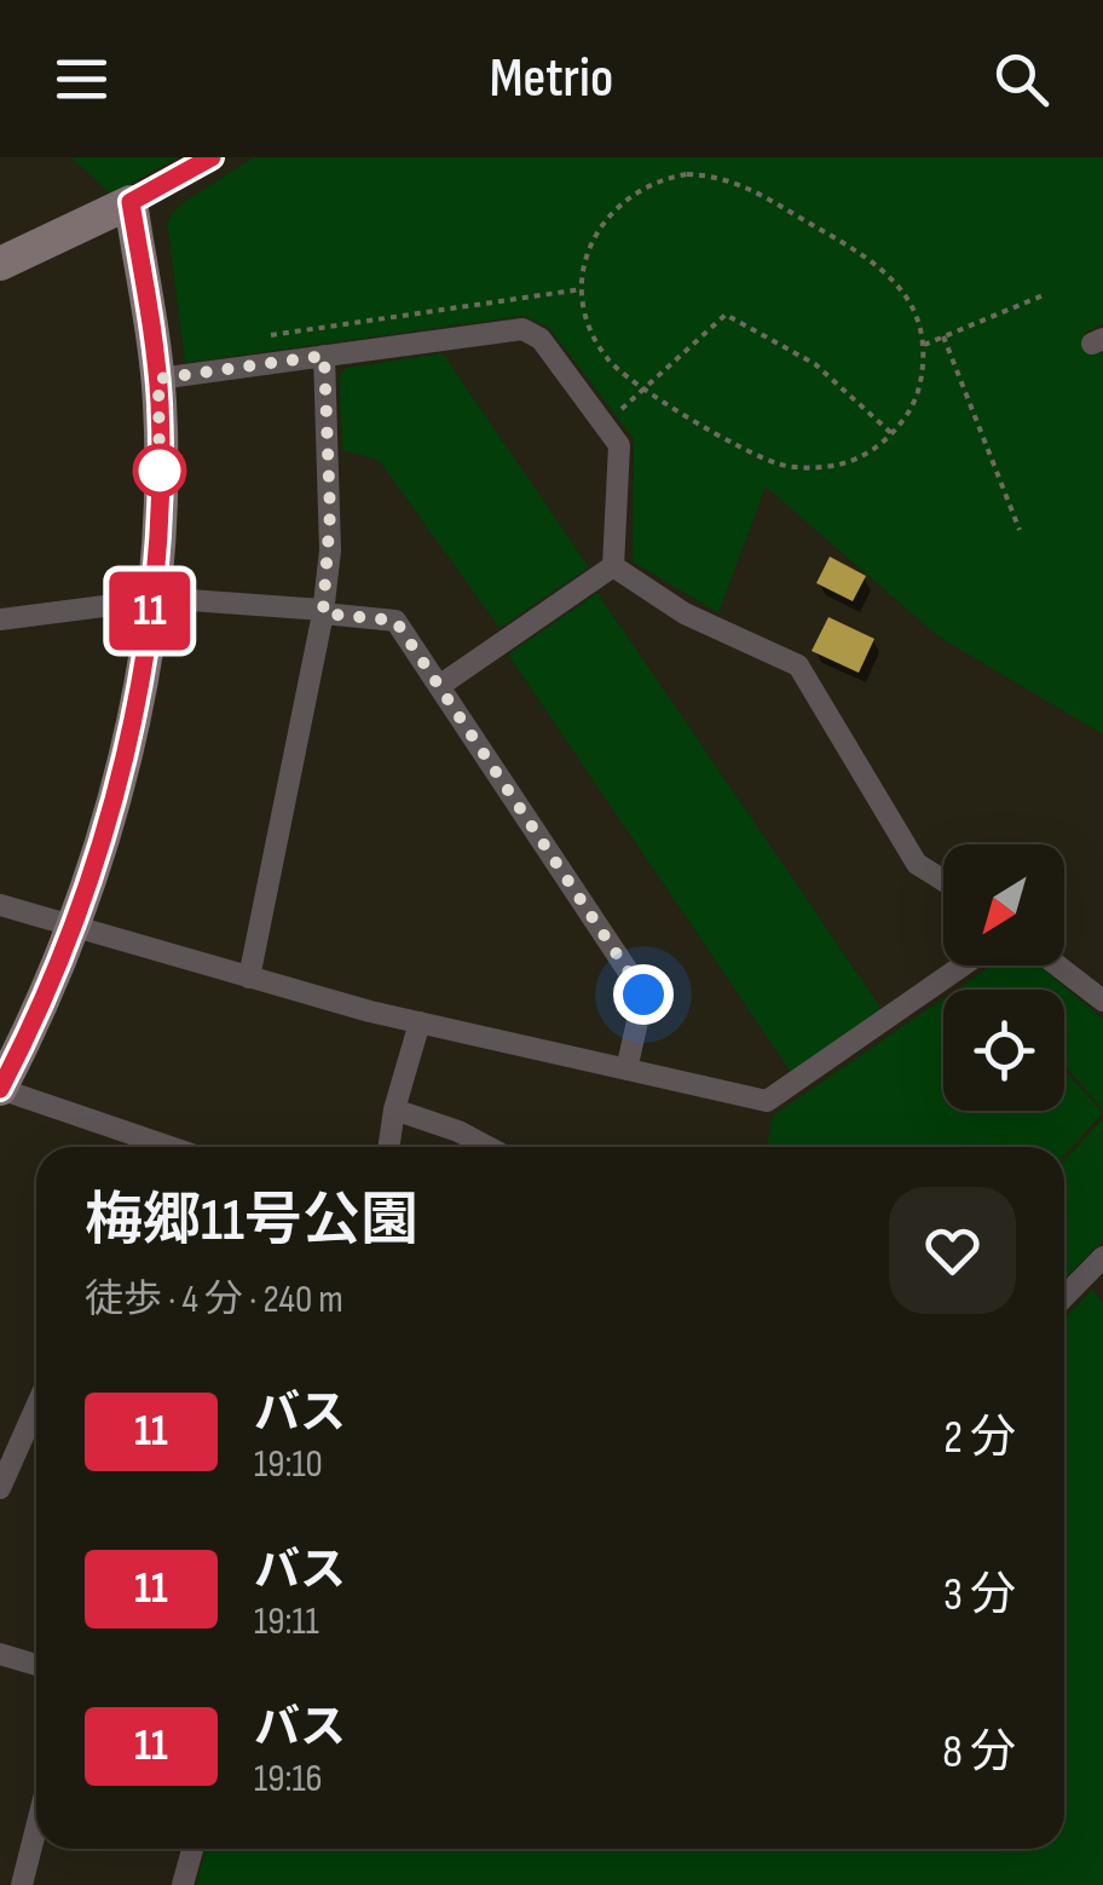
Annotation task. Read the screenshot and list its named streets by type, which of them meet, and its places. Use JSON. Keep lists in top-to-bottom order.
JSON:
{
  "lines": ["bus line 11"],
  "north": "bottom left",
  "page": {
    "header": "Metrio",
    "on_map": "11",
    "heading": ["梅郷11号公園", "徒歩 · 4 分 · 240 m"],
    "list": [
      {
        "mark": "11",
        "name": "バス",
        "note": "19:10",
        "value": "2 分"
      },
      {
        "mark": "11",
        "name": "バス",
        "note": "19:11",
        "value": "3 分"
      },
      {
        "mark": "11",
        "name": "バス",
        "note": "19:16",
        "value": "8 分"
      }
    ]
  }
}
